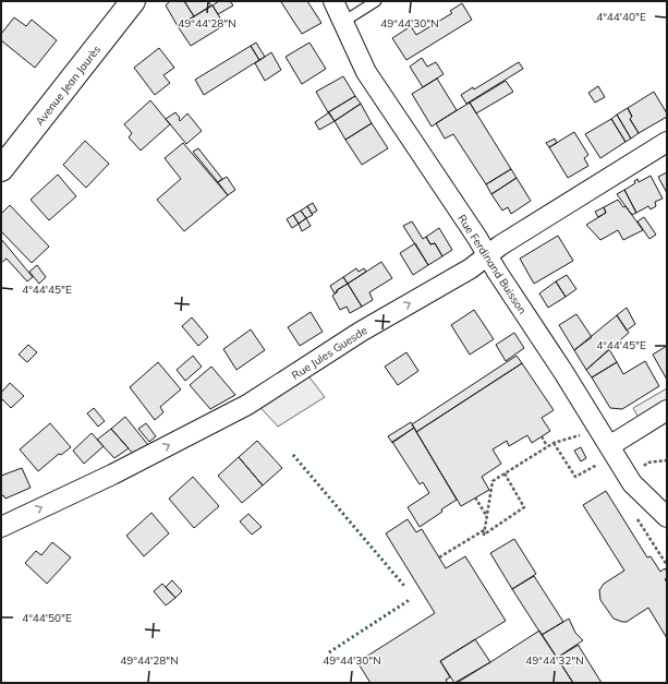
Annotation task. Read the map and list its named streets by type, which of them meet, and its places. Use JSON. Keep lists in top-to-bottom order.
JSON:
{
  "streets": {
    "main road": ["Avenue Jean Jaurès"],
    "street": ["Rue Ferdinand Buisson", "Rue Jules Guesde"]
  },
  "crossings": [
    ["Rue Ferdinand Buisson", "Rue Jules Guesde"]
  ],
  "one_way": ["Rue Jules Guesde"],
  "coordinates": [
    "4°44'40\"E",
    "49°44'28\"N",
    "49°44'30\"N",
    "4°44'45\"E",
    "4°44'50\"E",
    "49°44'32\"N"
  ]
}
